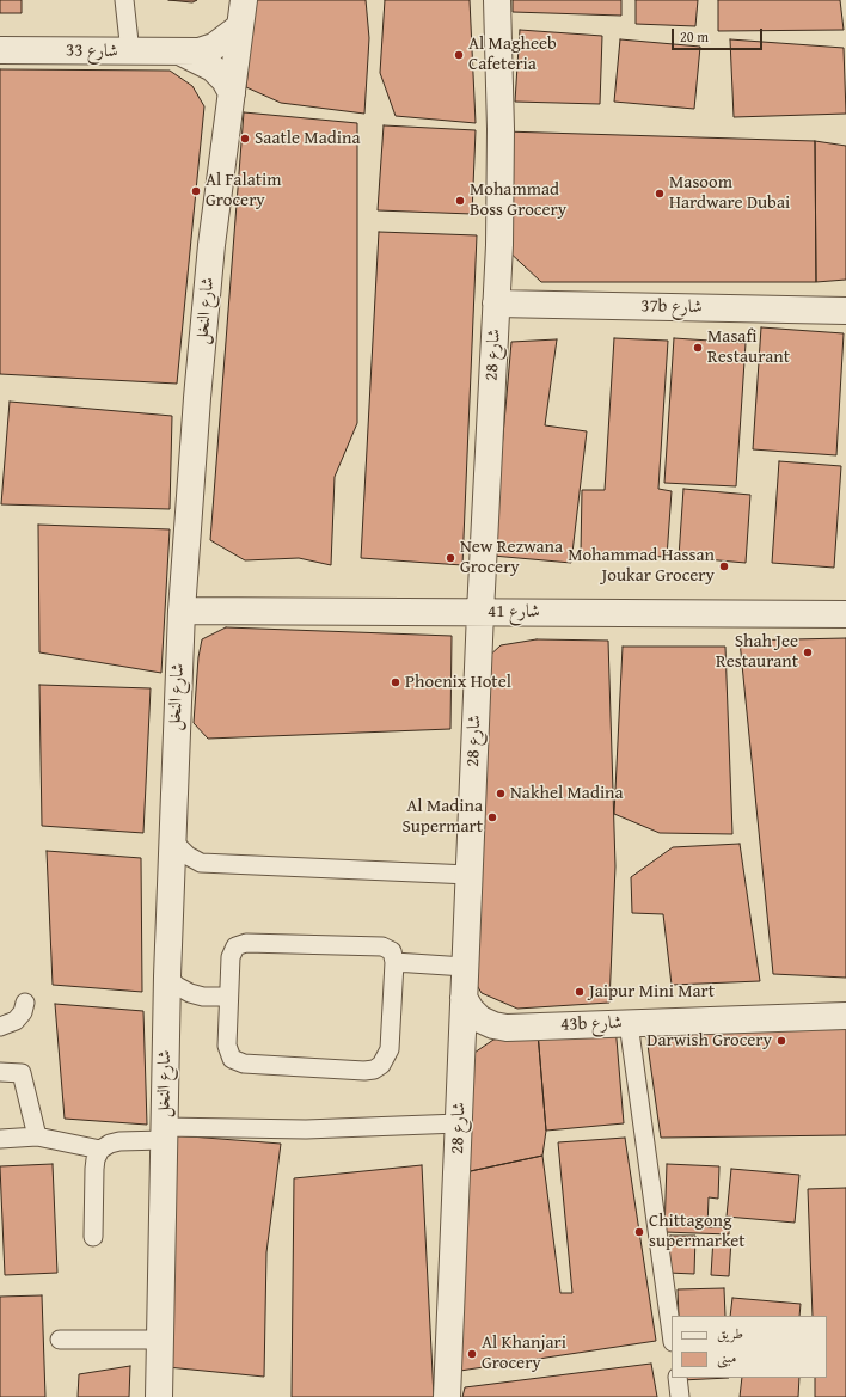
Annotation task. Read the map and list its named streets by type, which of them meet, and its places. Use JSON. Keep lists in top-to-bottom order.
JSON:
{
  "streets": {
    "street": [
      "شارع 33",
      "37b شارع",
      "شارع النخل",
      "شارع 28",
      "شارع 41",
      "43b شارع"
    ]
  },
  "crossings": [
    ["شارع 33", "شارع النخل"],
    ["37b شارع", "شارع 28"],
    ["شارع النخل", "شارع 41"],
    ["شارع 28", "شارع 41"],
    ["شارع 28", "43b شارع"]
  ],
  "places": [
    "Al Magheeb Cafeteria",
    "Saatle Madina",
    "Al Falatim Grocery",
    "Masoom Hardware Dubai",
    "Mohammad Boss Grocery",
    "Masafi Restaurant",
    "New Rezwana Grocery",
    "Mohammad Hassan Joukar Grocery",
    "Shah Jee Restaurant",
    "Phoenix Hotel",
    "Nakhel Madina",
    "Al Madina Supermart",
    "Jaipur Mini Mart",
    "Darwish Grocery",
    "Chittagong supermarket",
    "Al Khanjari Grocery"
  ],
  "legend": ["طريق", "مبنى"],
  "scale_bar": "20 m"
}
